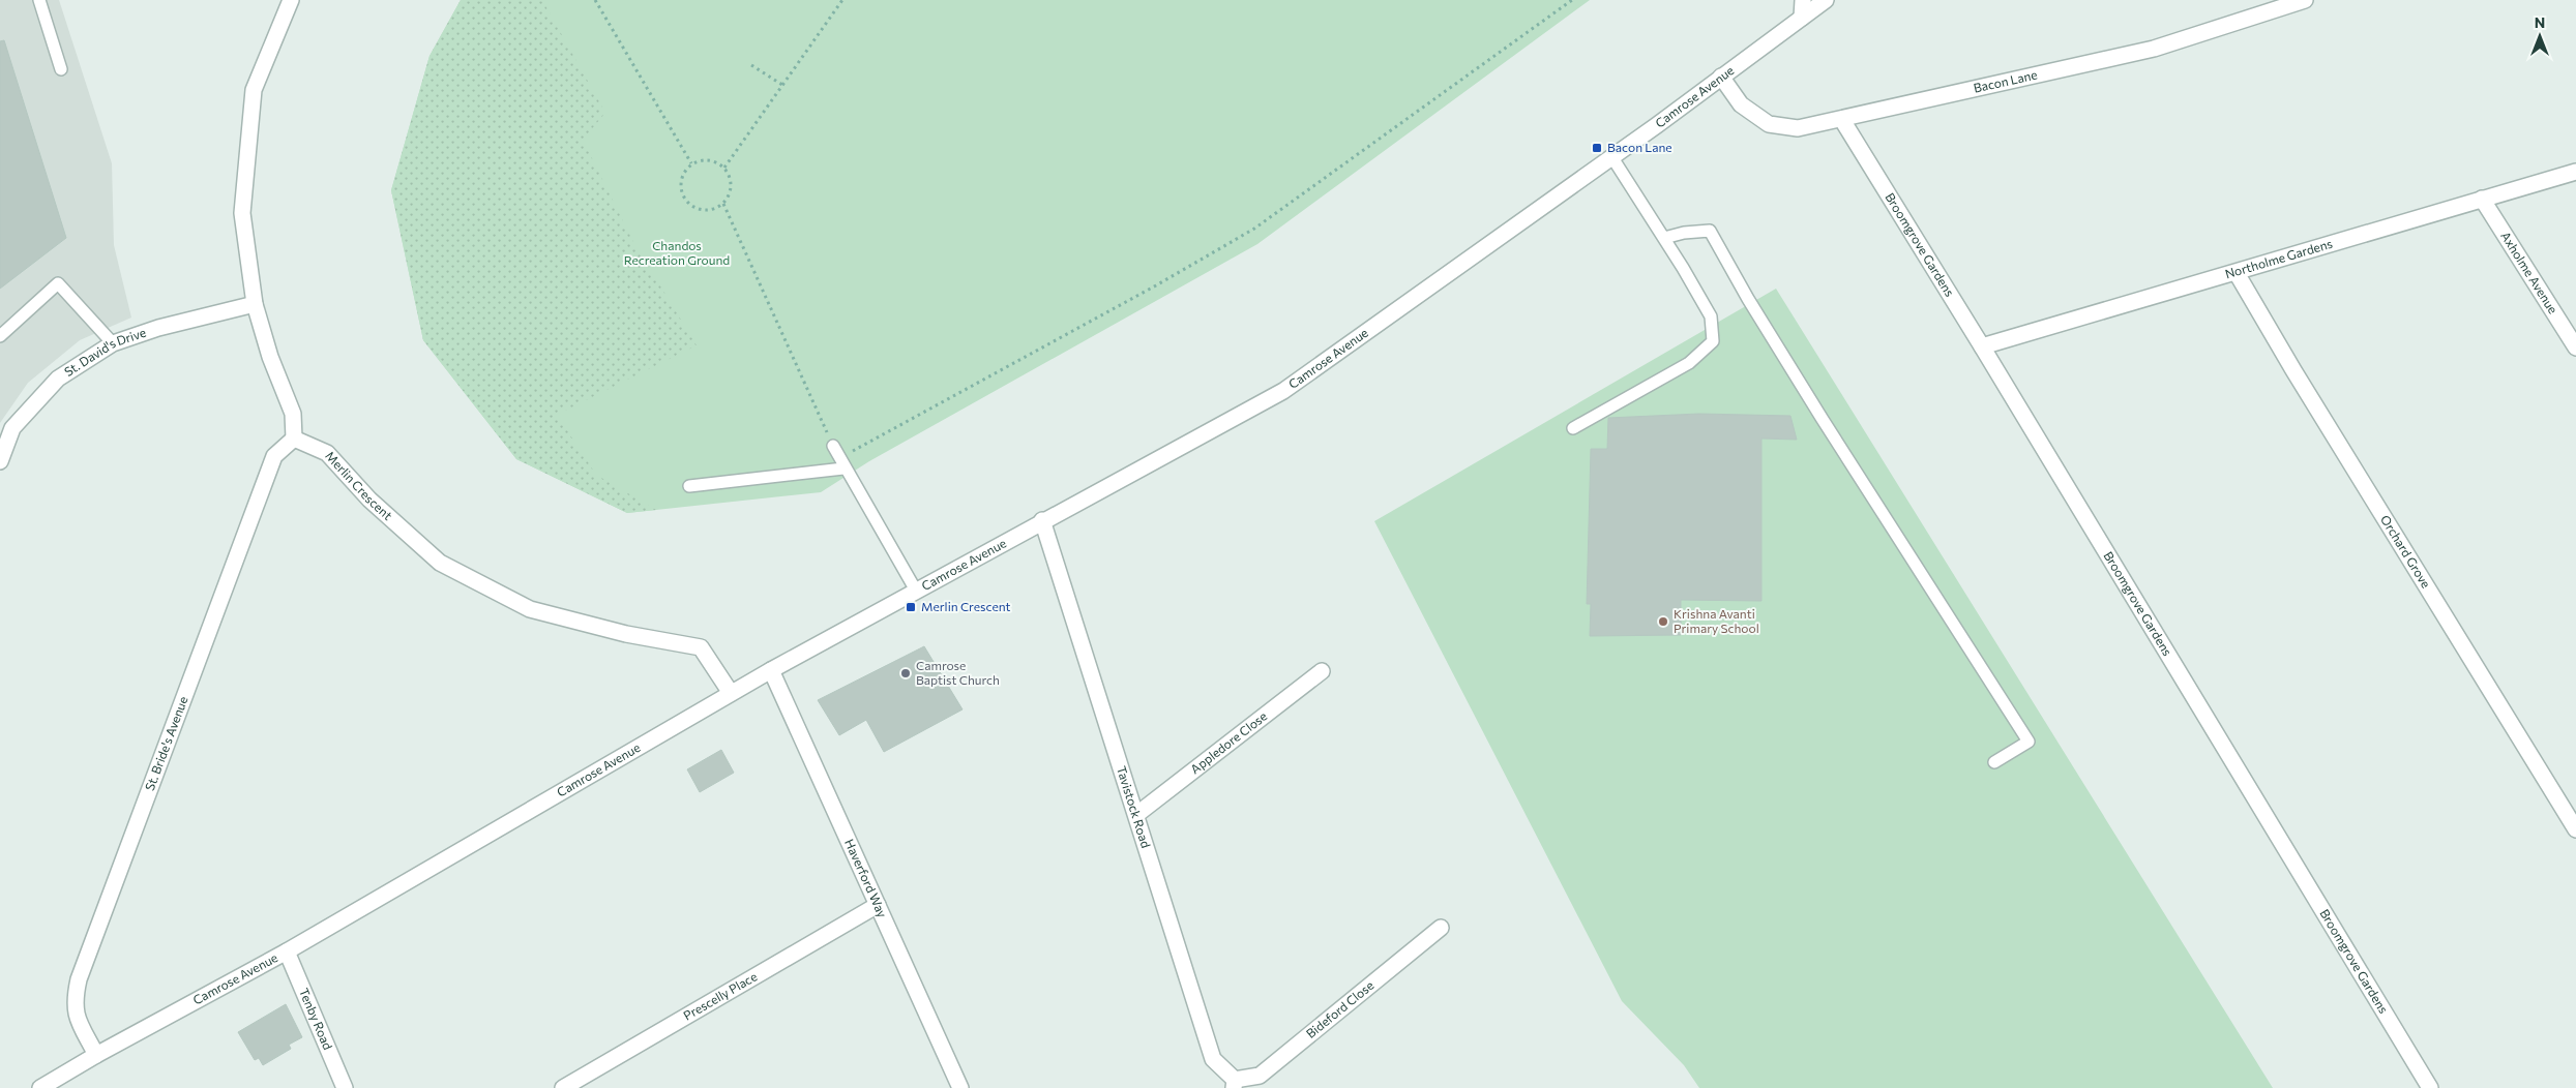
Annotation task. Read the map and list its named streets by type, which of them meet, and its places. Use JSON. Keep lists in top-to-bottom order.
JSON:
{
  "streets": {
    "street": [
      "Bacon Lane",
      "Camrose Avenue",
      "Broomgrove Gardens",
      "Northolme Gardens",
      "Axholme Avenue",
      "St. David's Drive",
      "Merlin Crescent",
      "Orchard Grove",
      "Appledore Close",
      "St. Bride's Avenue",
      "Tavistock Road",
      "Haverford Way",
      "Prescelly Place",
      "Bideford Close",
      "Tenby Road"
    ]
  },
  "crossings": [
    ["Bacon Lane", "Camrose Avenue"],
    ["Bacon Lane", "Broomgrove Gardens"],
    ["Camrose Avenue", "Merlin Crescent"],
    ["Camrose Avenue", "St. Bride's Avenue"],
    ["Camrose Avenue", "Tavistock Road"],
    ["Camrose Avenue", "Haverford Way"],
    ["Camrose Avenue", "Tenby Road"],
    ["Broomgrove Gardens", "Northolme Gardens"],
    ["Northolme Gardens", "Axholme Avenue"],
    ["Northolme Gardens", "Orchard Grove"],
    ["Merlin Crescent", "St. Bride's Avenue"],
    ["Appledore Close", "Tavistock Road"],
    ["Tavistock Road", "Bideford Close"],
    ["Haverford Way", "Prescelly Place"]
  ],
  "parks": ["Chandos Recreation Ground"],
  "places": {
    "transit": ["Bacon Lane", "Merlin Crescent"],
    "other": ["Krishna Avanti Primary School", "Camrose Baptist Church"]
  },
  "north": "top"
}
